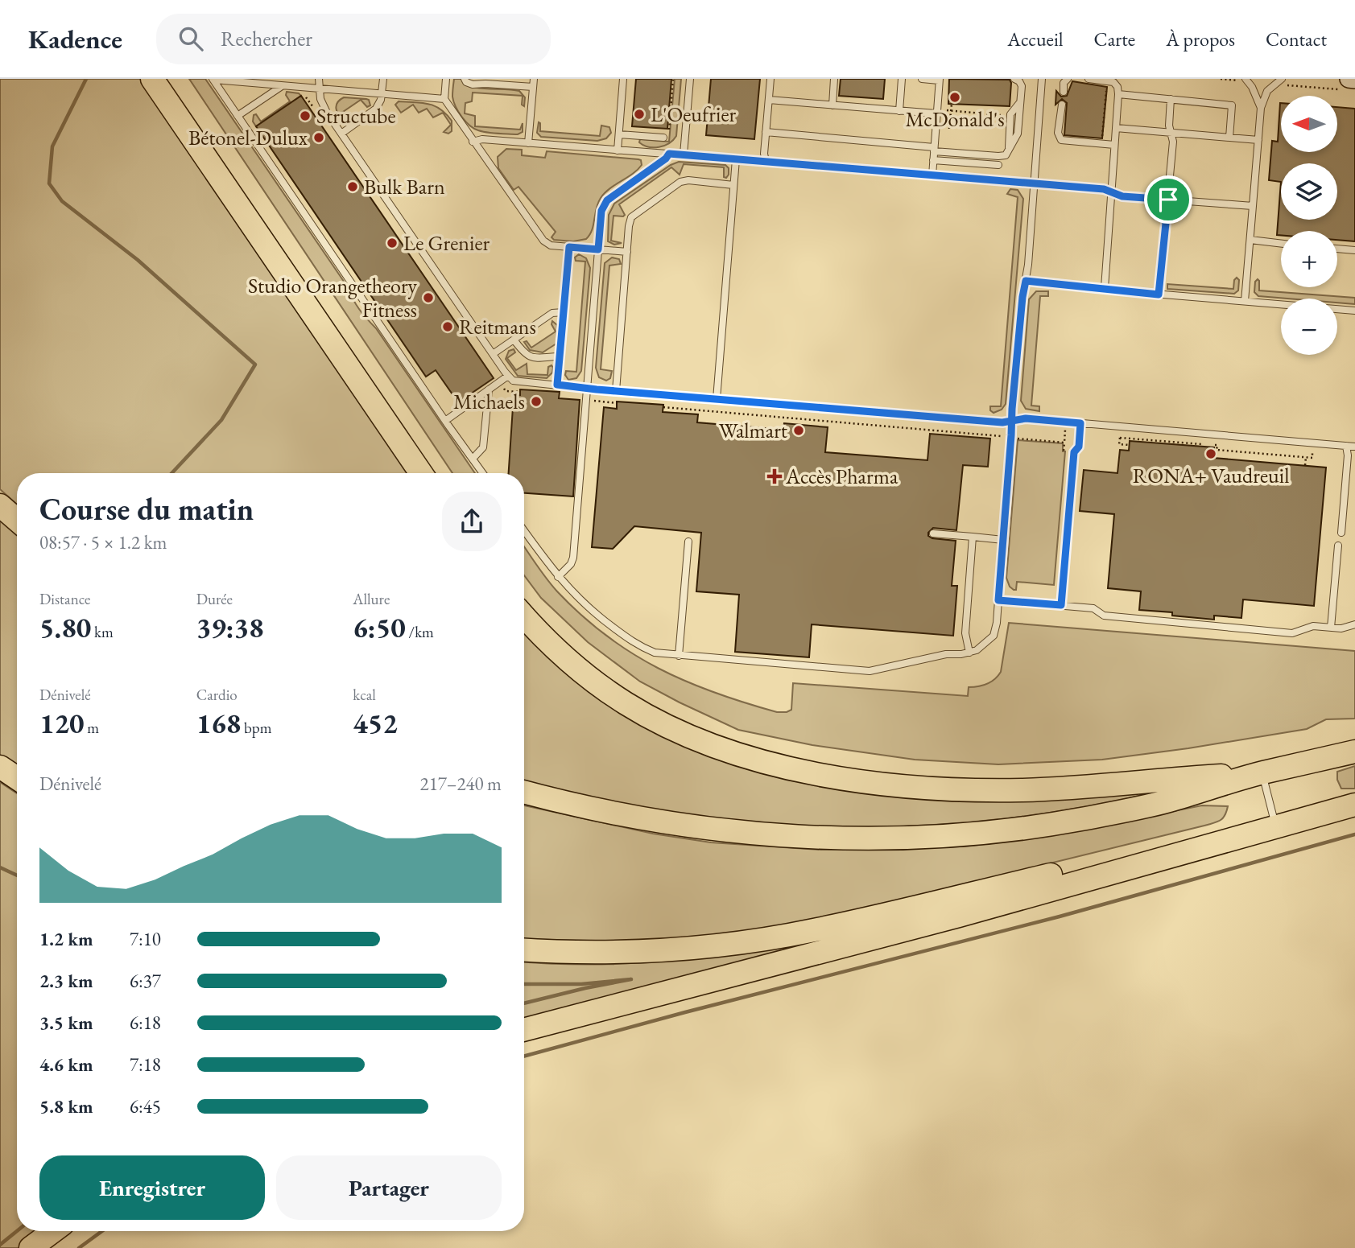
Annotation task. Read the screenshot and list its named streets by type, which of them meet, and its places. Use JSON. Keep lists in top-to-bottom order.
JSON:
{
  "places": {
    "other": [
      "McDonald's",
      "L'Oeufrier",
      "Structube",
      "Bétonel-Dulux",
      "Bulk Barn",
      "Le Grenier",
      "Studio Orangetheory Fitness",
      "Reitmans",
      "Michaels",
      "Walmart",
      "RONA+ Vaudreuil"
    ],
    "health": ["Accès Pharma"]
  },
  "north": "left",
  "page": {
    "header": "Kadence",
    "search": "Rechercher",
    "nav": [
      "Accueil",
      "Carte",
      "À propos",
      "Contact"
    ],
    "map_buttons": ["+", "−"],
    "heading": ["Course du matin", "08:57 · 5 × 1.2 km"],
    "stats": [
      ["Distance", "5.80 km"],
      ["Durée", "39:38"],
      ["Allure", "6:50 /km"],
      ["Dénivelé", "120 m"],
      ["Cardio", "168 bpm"],
      ["kcal", "452"]
    ],
    "chart": ["Dénivelé", "217–240 m"],
    "list": [
      {
        "name": "1.2 km",
        "note": "7:10"
      },
      {
        "name": "2.3 km",
        "note": "6:37"
      },
      {
        "name": "3.5 km",
        "note": "6:18"
      },
      {
        "name": "4.6 km",
        "note": "7:18"
      },
      {
        "name": "5.8 km",
        "note": "6:45"
      }
    ],
    "buttons": ["Enregistrer", "Partager"]
  }
}
